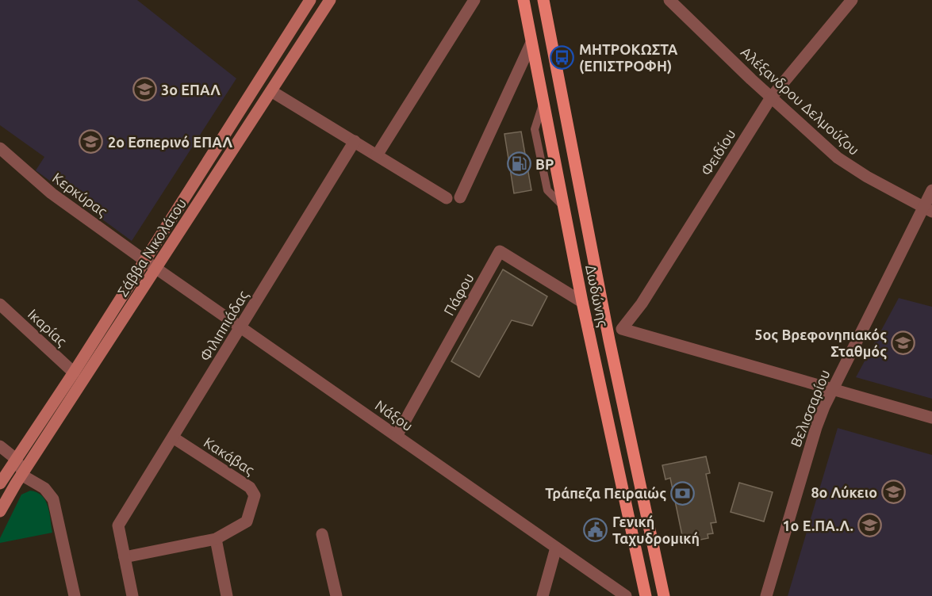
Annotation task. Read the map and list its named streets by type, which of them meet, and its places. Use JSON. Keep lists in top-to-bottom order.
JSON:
{
  "streets": {
    "main road": ["Δωδώνης"],
    "street": [
      "Αλέξανδρου Δελμούζου",
      "Φειδίου",
      "Κερκύρας",
      "Σάββα Νικολάτου",
      "Πάφου",
      "Φιλιππιάδας",
      "Ικαρίας",
      "Βελισσαρίου",
      "Νάξου",
      "Κακάβας"
    ]
  },
  "crossings": [
    ["Αλέξανδρου Δελμούζου", "Φειδίου"],
    ["Αλέξανδρου Δελμούζου", "Βελισσαρίου"],
    ["Φειδίου", "Δωδώνης"],
    ["Κερκύρας", "Σάββα Νικολάτου"],
    ["Κερκύρας", "Νάξου"],
    ["Σάββα Νικολάτου", "Ικαρίας"],
    ["Σάββα Νικολάτου", "Νάξου"],
    ["Πάφου", "Δωδώνης"],
    ["Πάφου", "Νάξου"],
    ["Φιλιππιάδας", "Νάξου"],
    ["Φιλιππιάδας", "Κακάβας"]
  ],
  "places": {
    "bus stop": ["ΜΗΤΡΟΚΩΣΤΑ (ΕΠΙΣΤΡΟΦΗ)"],
    "school or university": [
      "3ο ΕΠΑΛ",
      "2ο Εσπερινό ΕΠΑΛ",
      "5ος Βρεφονηπιακός Σταθμός",
      "8ο Λύκειο",
      "1ο Ε.ΠΑ.Λ."
    ],
    "fuel station": ["BP"],
    "bank": ["Τράπεζα Πειραιώς"],
    "public building": ["Γενική Ταχυδρομική"]
  }
}
